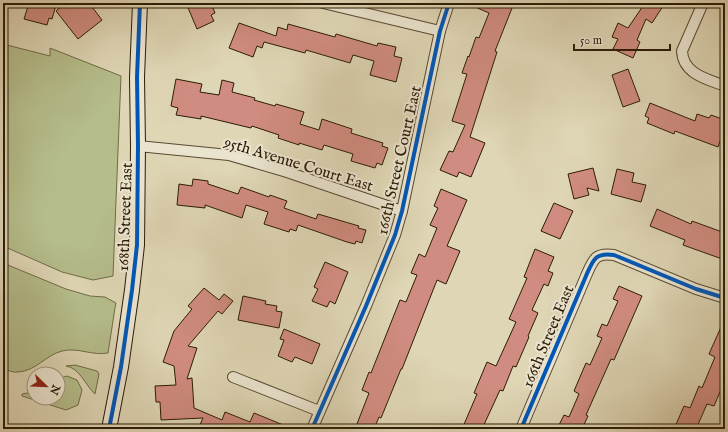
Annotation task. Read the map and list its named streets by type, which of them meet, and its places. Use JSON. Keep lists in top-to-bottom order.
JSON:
{
  "streets": {
    "street": [
      "166th Street Court East",
      "95th Avenue Court East",
      "168th Street East",
      "166th Street East"
    ]
  },
  "crossings": [
    ["166th Street Court East", "95th Avenue Court East"],
    ["95th Avenue Court East", "168th Street East"]
  ],
  "scale_bar": "50 m",
  "north": "bottom right"
}
